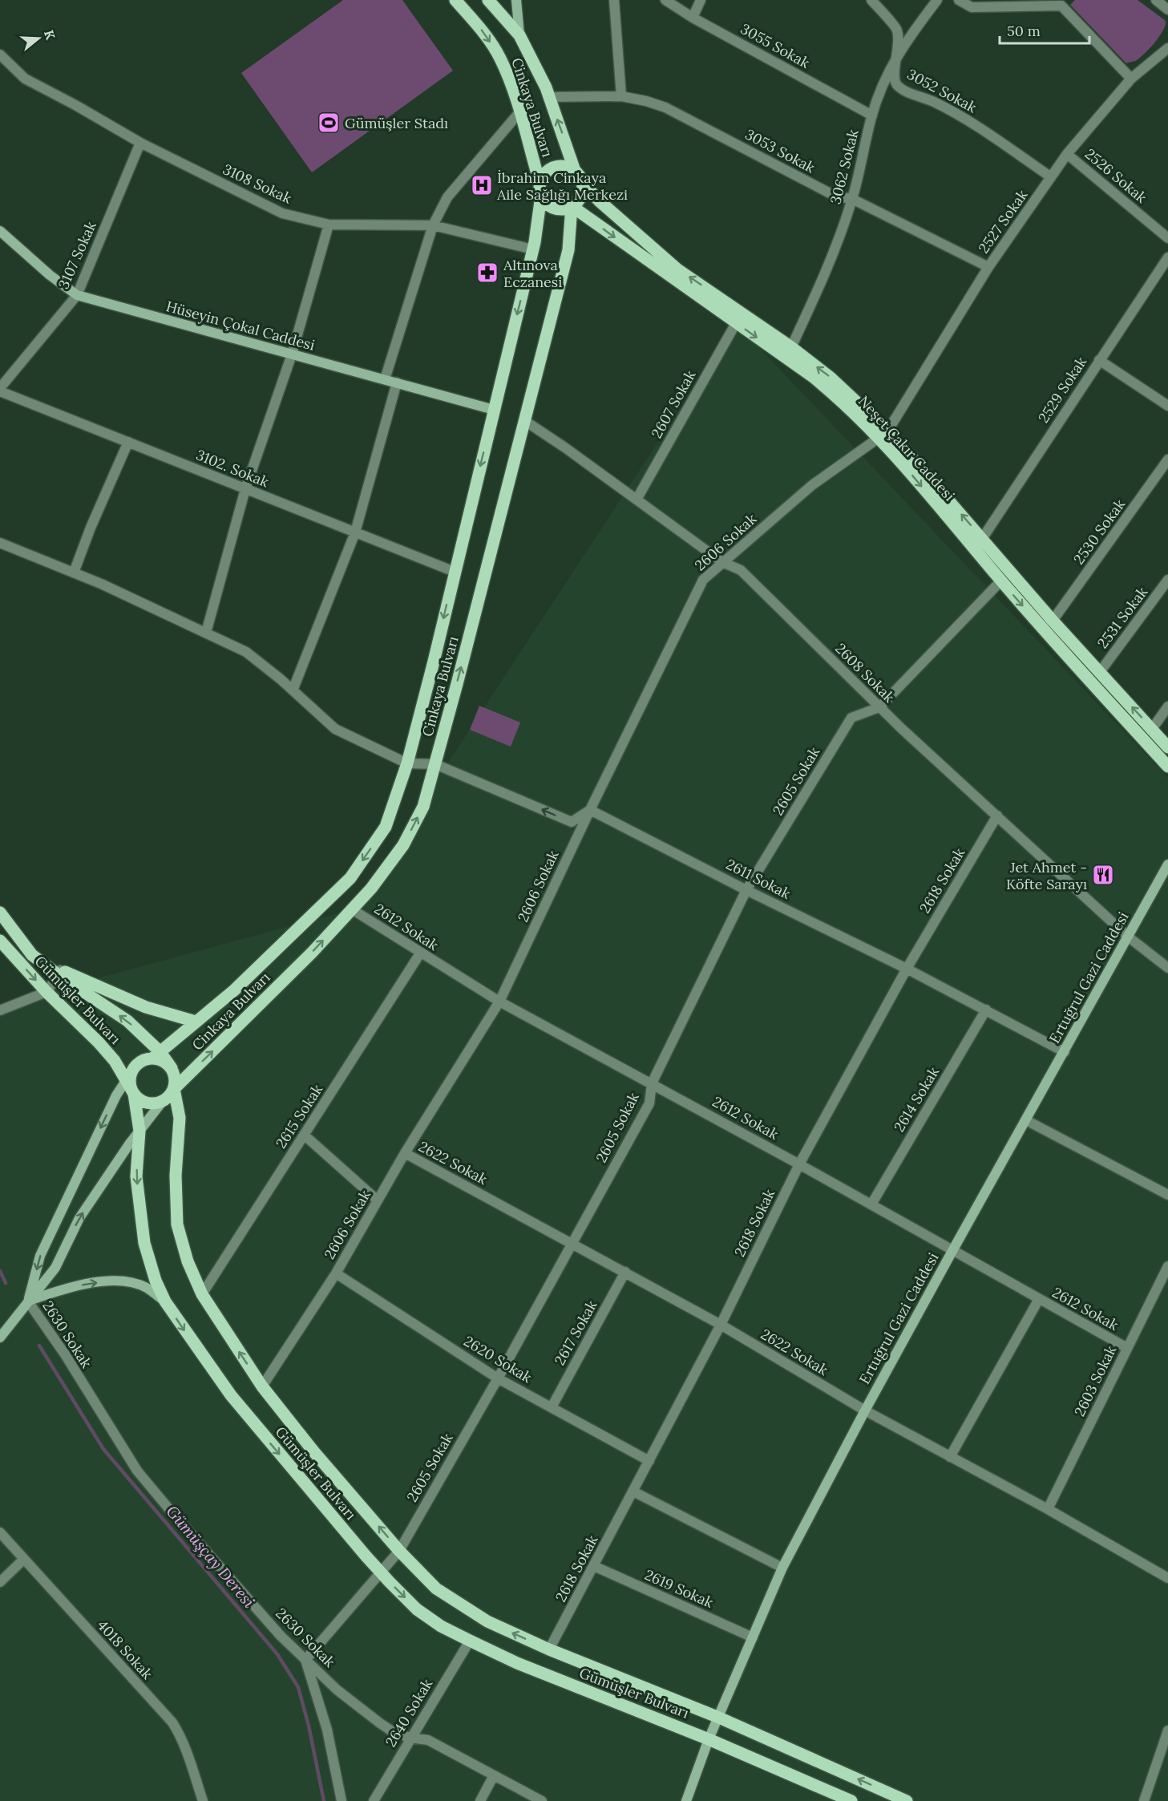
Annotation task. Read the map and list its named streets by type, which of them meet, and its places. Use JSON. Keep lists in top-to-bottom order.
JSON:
{
  "streets": {
    "main road": ["Cinkaya Bulvarı", "Neşet Çakır Caddesi", "Gümüşler Bulvarı"],
    "street": [
      "3055 Sokak",
      "3052 Sokak",
      "3053 Sokak",
      "3062 Sokak",
      "2526 Sokak",
      "3108 Sokak",
      "2527 Sokak",
      "3107 Sokak",
      "Hüseyin Çokal Caddesi",
      "2529 Sokak",
      "2607 Sokak",
      "3102. Sokak",
      "2530 Sokak",
      "2606 Sokak",
      "2531 Sokak",
      "2608 Sokak",
      "2605 Sokak",
      "2611 Sokak",
      "2618 Sokak",
      "2612 Sokak",
      "Ertuğrul Gazi Caddesi",
      "2614 Sokak",
      "2615 Sokak",
      "2622 Sokak",
      "2617 Sokak",
      "2630 Sokak",
      "2620 Sokak",
      "2603 Sokak",
      "2619 Sokak",
      "4018 Sokak",
      "2640 Sokak"
    ]
  },
  "crossings": [
    ["3055 Sokak", "3062 Sokak"],
    ["3052 Sokak", "3062 Sokak"],
    ["3052 Sokak", "2527 Sokak"],
    ["Cinkaya Bulvarı", "3053 Sokak"],
    ["Cinkaya Bulvarı", "3108 Sokak"],
    ["Cinkaya Bulvarı", "Hüseyin Çokal Caddesi"],
    ["Cinkaya Bulvarı", "Neşet Çakır Caddesi"],
    ["Cinkaya Bulvarı", "3102. Sokak"],
    ["Cinkaya Bulvarı", "2608 Sokak"],
    ["Cinkaya Bulvarı", "2612 Sokak"],
    ["Cinkaya Bulvarı", "Gümüşler Bulvarı"],
    ["3053 Sokak", "3062 Sokak"],
    ["3053 Sokak", "2527 Sokak"],
    ["3062 Sokak", "Neşet Çakır Caddesi"],
    ["2526 Sokak", "2527 Sokak"],
    ["3108 Sokak", "3107 Sokak"],
    ["2527 Sokak", "Neşet Çakır Caddesi"],
    ["2527 Sokak", "2606 Sokak"],
    ["3107 Sokak", "Hüseyin Çokal Caddesi"],
    ["3107 Sokak", "3102. Sokak"],
    ["2529 Sokak", "Neşet Çakır Caddesi"],
    ["2607 Sokak", "Neşet Çakır Caddesi"],
    ["2607 Sokak", "2608 Sokak"],
    ["Neşet Çakır Caddesi", "2530 Sokak"],
    ["Neşet Çakır Caddesi", "2606 Sokak"],
    ["Neşet Çakır Caddesi", "2531 Sokak"],
    ["Neşet Çakır Caddesi", "2605 Sokak"],
    ["2606 Sokak", "2608 Sokak"],
    ["2606 Sokak", "2611 Sokak"],
    ["2606 Sokak", "2612 Sokak"],
    ["2606 Sokak", "Gümüşler Bulvarı"],
    ["2606 Sokak", "2622 Sokak"],
    ["2606 Sokak", "2620 Sokak"],
    ["2608 Sokak", "2605 Sokak"],
    ["2608 Sokak", "2618 Sokak"],
    ["2608 Sokak", "Ertuğrul Gazi Caddesi"],
    ["2605 Sokak", "2611 Sokak"],
    ["2605 Sokak", "2612 Sokak"],
    ["2605 Sokak", "Gümüşler Bulvarı"],
    ["2605 Sokak", "2622 Sokak"],
    ["2605 Sokak", "2630 Sokak"],
    ["2605 Sokak", "2620 Sokak"],
    ["2611 Sokak", "2618 Sokak"],
    ["2611 Sokak", "Ertuğrul Gazi Caddesi"],
    ["2611 Sokak", "2614 Sokak"],
    ["2618 Sokak", "2612 Sokak"],
    ["2618 Sokak", "Gümüşler Bulvarı"],
    ["2618 Sokak", "2622 Sokak"],
    ["2618 Sokak", "2620 Sokak"],
    ["2618 Sokak", "2619 Sokak"],
    ["2612 Sokak", "Ertuğrul Gazi Caddesi"],
    ["2612 Sokak", "2614 Sokak"],
    ["2612 Sokak", "2615 Sokak"],
    ["2612 Sokak", "2603 Sokak"],
    ["Ertuğrul Gazi Caddesi", "Gümüşler Bulvarı"],
    ["Ertuğrul Gazi Caddesi", "2622 Sokak"],
    ["Ertuğrul Gazi Caddesi", "2619 Sokak"],
    ["Gümüşler Bulvarı", "2615 Sokak"],
    ["Gümüşler Bulvarı", "2640 Sokak"],
    ["2622 Sokak", "2617 Sokak"],
    ["2622 Sokak", "2603 Sokak"],
    ["2617 Sokak", "2620 Sokak"],
    ["2630 Sokak", "2640 Sokak"]
  ],
  "water": ["Gümüşçay Deresi"],
  "places": {
    "sports": ["Gümüşler Stadı"],
    "hospital": ["İbrahim Cinkaya Aile Sağlığı Merkezi"],
    "pharmacy": ["Altınova Eczanesi"],
    "restaurant": ["Jet Ahmet - Köfte Sarayı"]
  },
  "scale_bar": "50 m",
  "north": "right"
}
